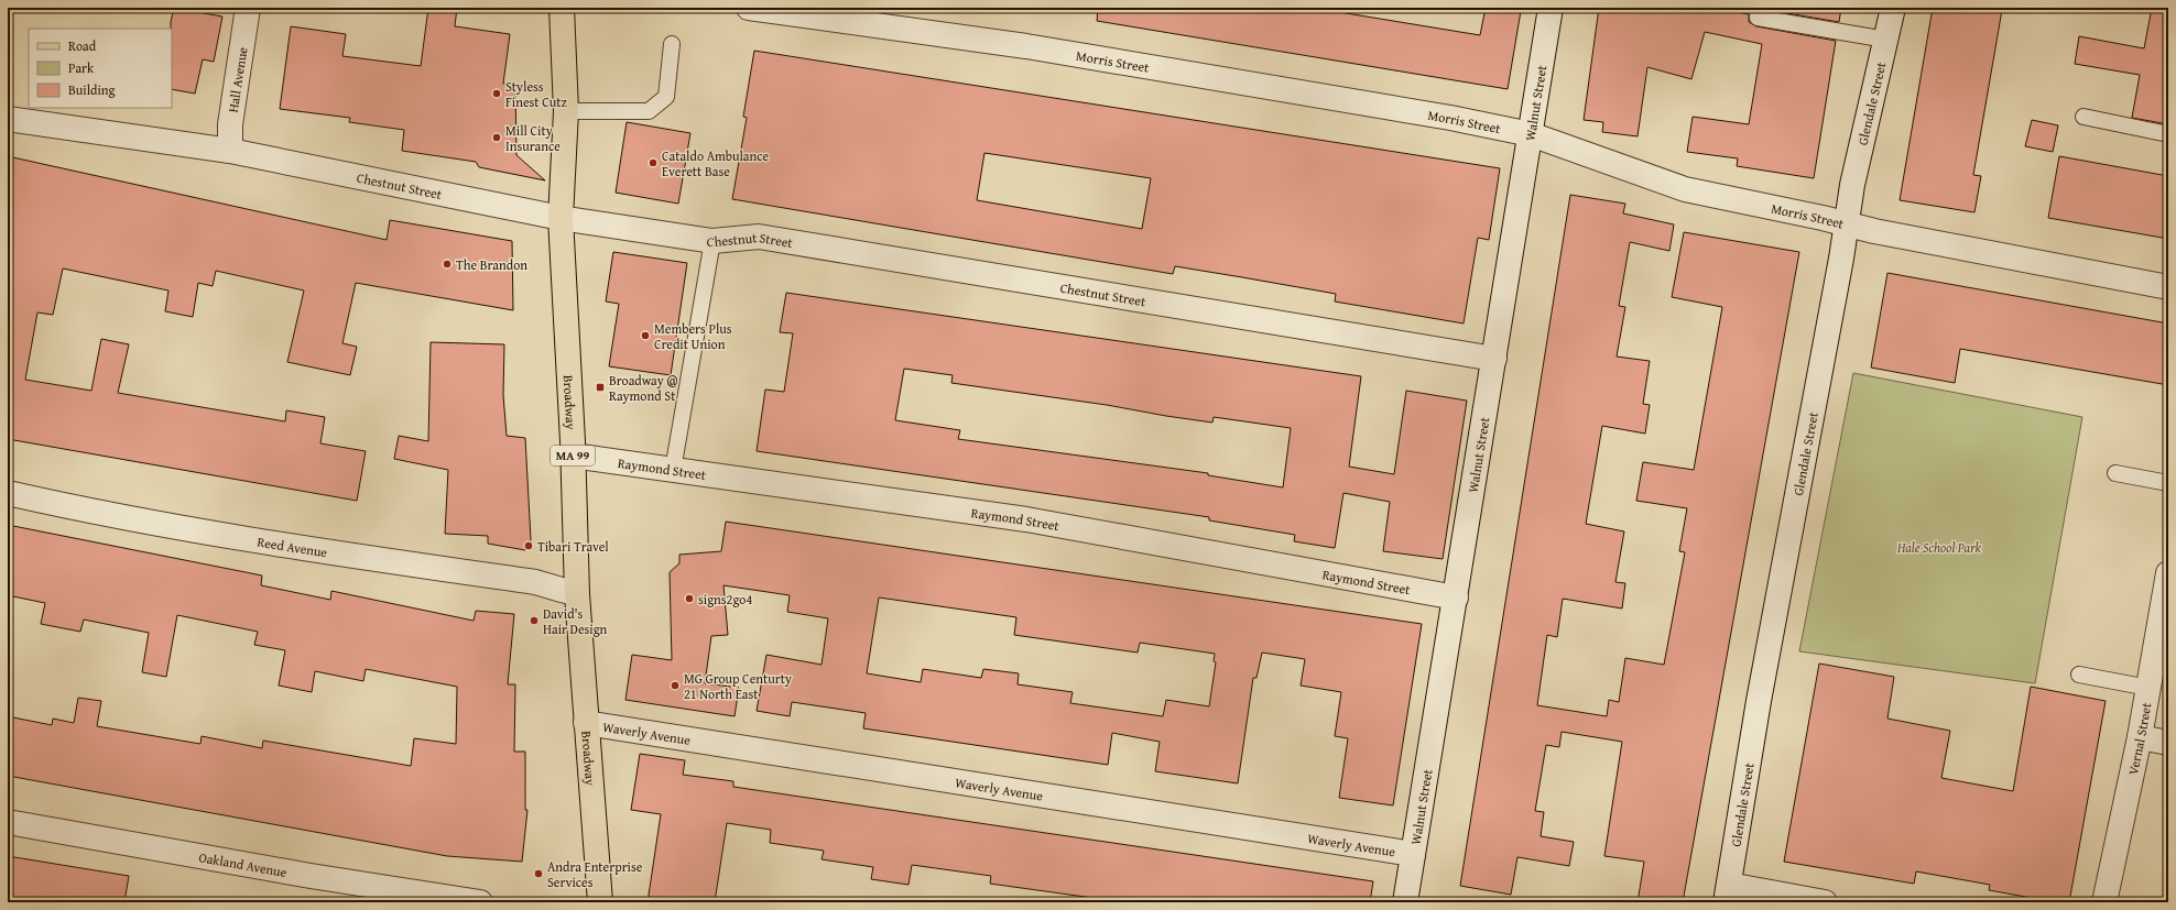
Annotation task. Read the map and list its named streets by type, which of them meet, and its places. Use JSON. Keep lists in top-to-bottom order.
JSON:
{
  "streets": {
    "main road": ["Broadway", "MA 99"],
    "street": [
      "Morris Street",
      "Hall Avenue",
      "Walnut Street",
      "Glendale Street",
      "Chestnut Street",
      "Raymond Street",
      "Reed Avenue",
      "Waverly Avenue",
      "Vernal Street",
      "Oakland Avenue"
    ]
  },
  "crossings": [
    ["Morris Street", "Walnut Street"],
    ["Morris Street", "Glendale Street"],
    ["Hall Avenue", "Chestnut Street"],
    ["Walnut Street", "Chestnut Street"],
    ["Walnut Street", "Raymond Street"],
    ["Walnut Street", "Waverly Avenue"],
    ["Chestnut Street", "Broadway"],
    ["Broadway", "Raymond Street"],
    ["Broadway", "Reed Avenue"],
    ["Broadway", "Waverly Avenue"]
  ],
  "parks": ["Hale School Park"],
  "places": {
    "other": [
      "Styless Finest Cutz",
      "Mill City Insurance",
      "Cataldo Ambulance Everett Base",
      "The Brandon",
      "Members Plus Credit Union",
      "Tibari Travel",
      "signs2go4",
      "David's Hair Design",
      "MG Group Centurty 21 North East",
      "Andra Enterprise Services"
    ],
    "transit": ["Broadway @ Raymond St"]
  },
  "legend": ["Road", "Park", "Building"]
}
